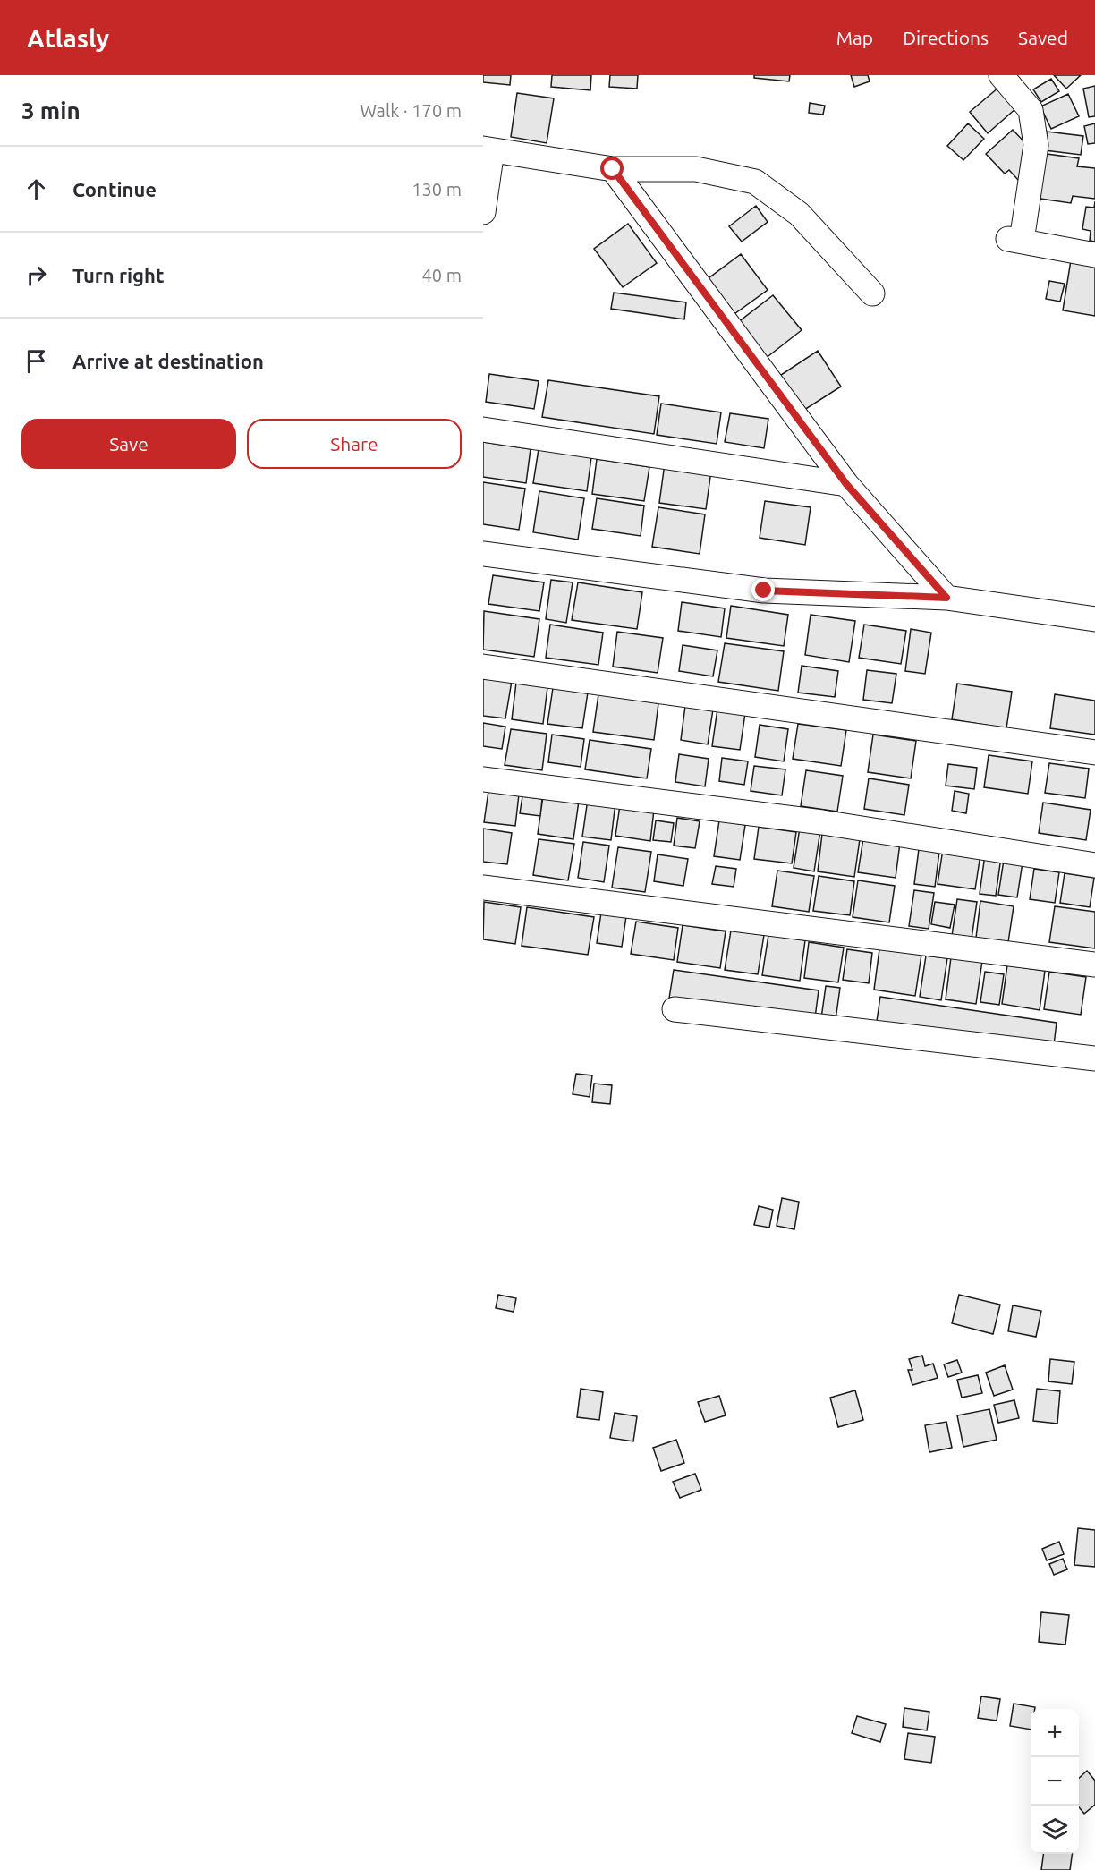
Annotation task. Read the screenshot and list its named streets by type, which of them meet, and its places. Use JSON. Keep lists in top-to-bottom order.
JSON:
{
  "page": {
    "header": "Atlasly",
    "nav": ["Map", "Directions", "Saved"],
    "heading": ["3 min", "Walk · 170 m"],
    "list": [
      ["Continue", "130 m"],
      ["Turn right", "40 m"],
      "Arrive at destination"
    ],
    "buttons": ["Save", "Share"],
    "map_buttons": ["+", "−"]
  }
}
